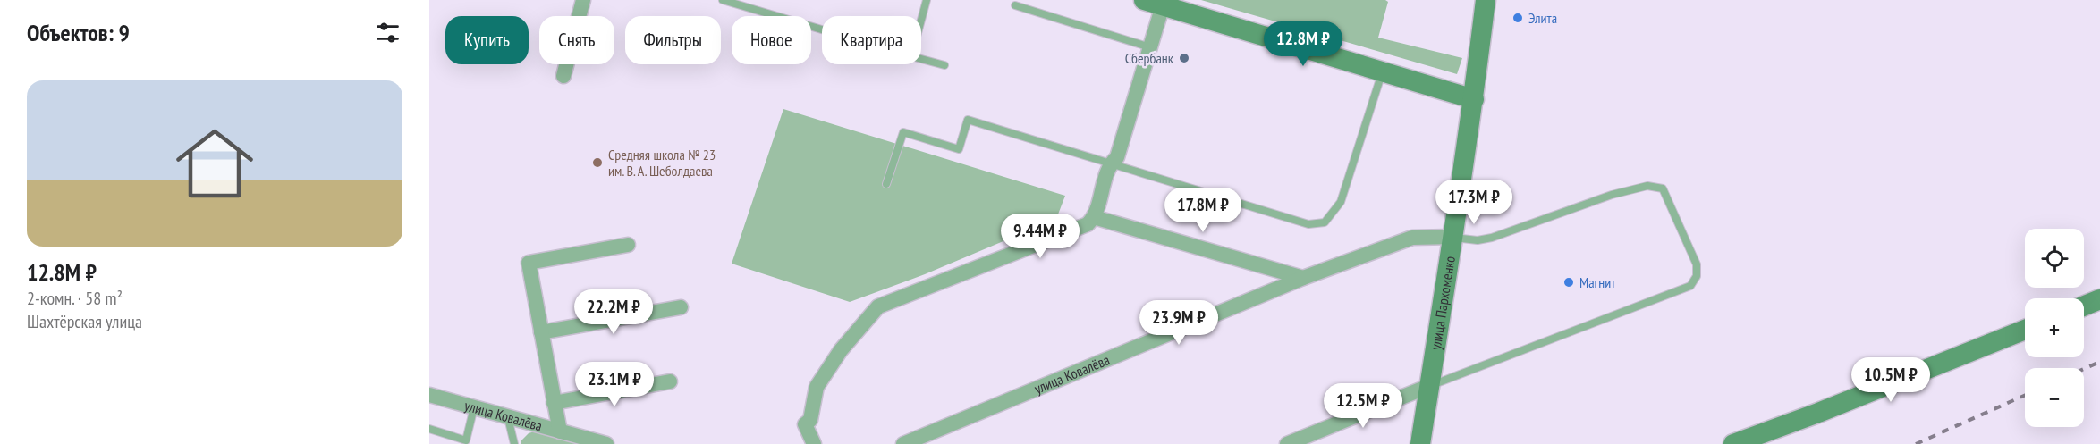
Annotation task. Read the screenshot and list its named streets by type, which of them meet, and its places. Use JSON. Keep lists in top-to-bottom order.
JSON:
{
  "streets": {
    "street": ["улица Пархоменко", "улица Ковалёва"]
  },
  "crossings": [
    ["улица Пархоменко", "улица Ковалёва"]
  ],
  "places": [
    "Элита",
    "Сбербанк",
    "Средняя школа № 23 им. В. А. Шеболдаева",
    "Магнит"
  ],
  "page": {
    "heading": "Объектов: 9",
    "chip": [
      "Купить",
      "Снять",
      "Фильтры",
      "Новое",
      "Квартира"
    ],
    "price": [
      "12.8M ₽",
      "17.3M ₽",
      "17.8M ₽",
      "9.44M ₽",
      "22.2M ₽",
      "23.9M ₽",
      "10.5M ₽",
      "23.1M ₽",
      "12.5M ₽"
    ],
    "list": [
      {
        "name": "12.8M ₽",
        "note": "2-комн. · 58 m² · Шахтёрская улица"
      }
    ],
    "map_buttons": ["+", "−"]
  }
}
